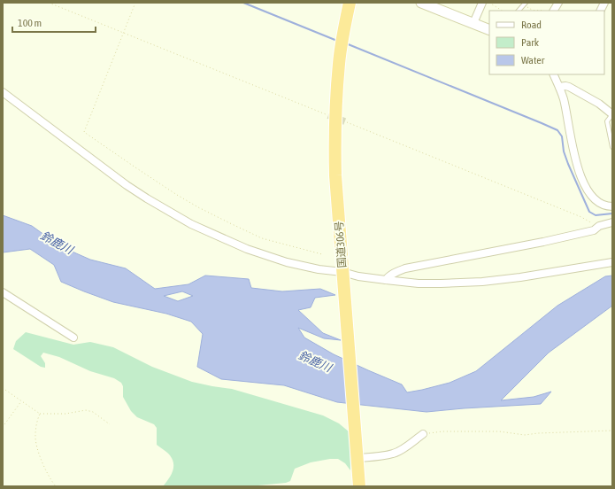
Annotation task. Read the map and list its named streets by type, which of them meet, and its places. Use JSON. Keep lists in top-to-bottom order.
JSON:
{
  "streets": {
    "highway": ["国道306号"]
  },
  "water": ["鈴鹿川"],
  "legend": ["Road", "Park", "Water"],
  "scale_bar": "100 m"
}
